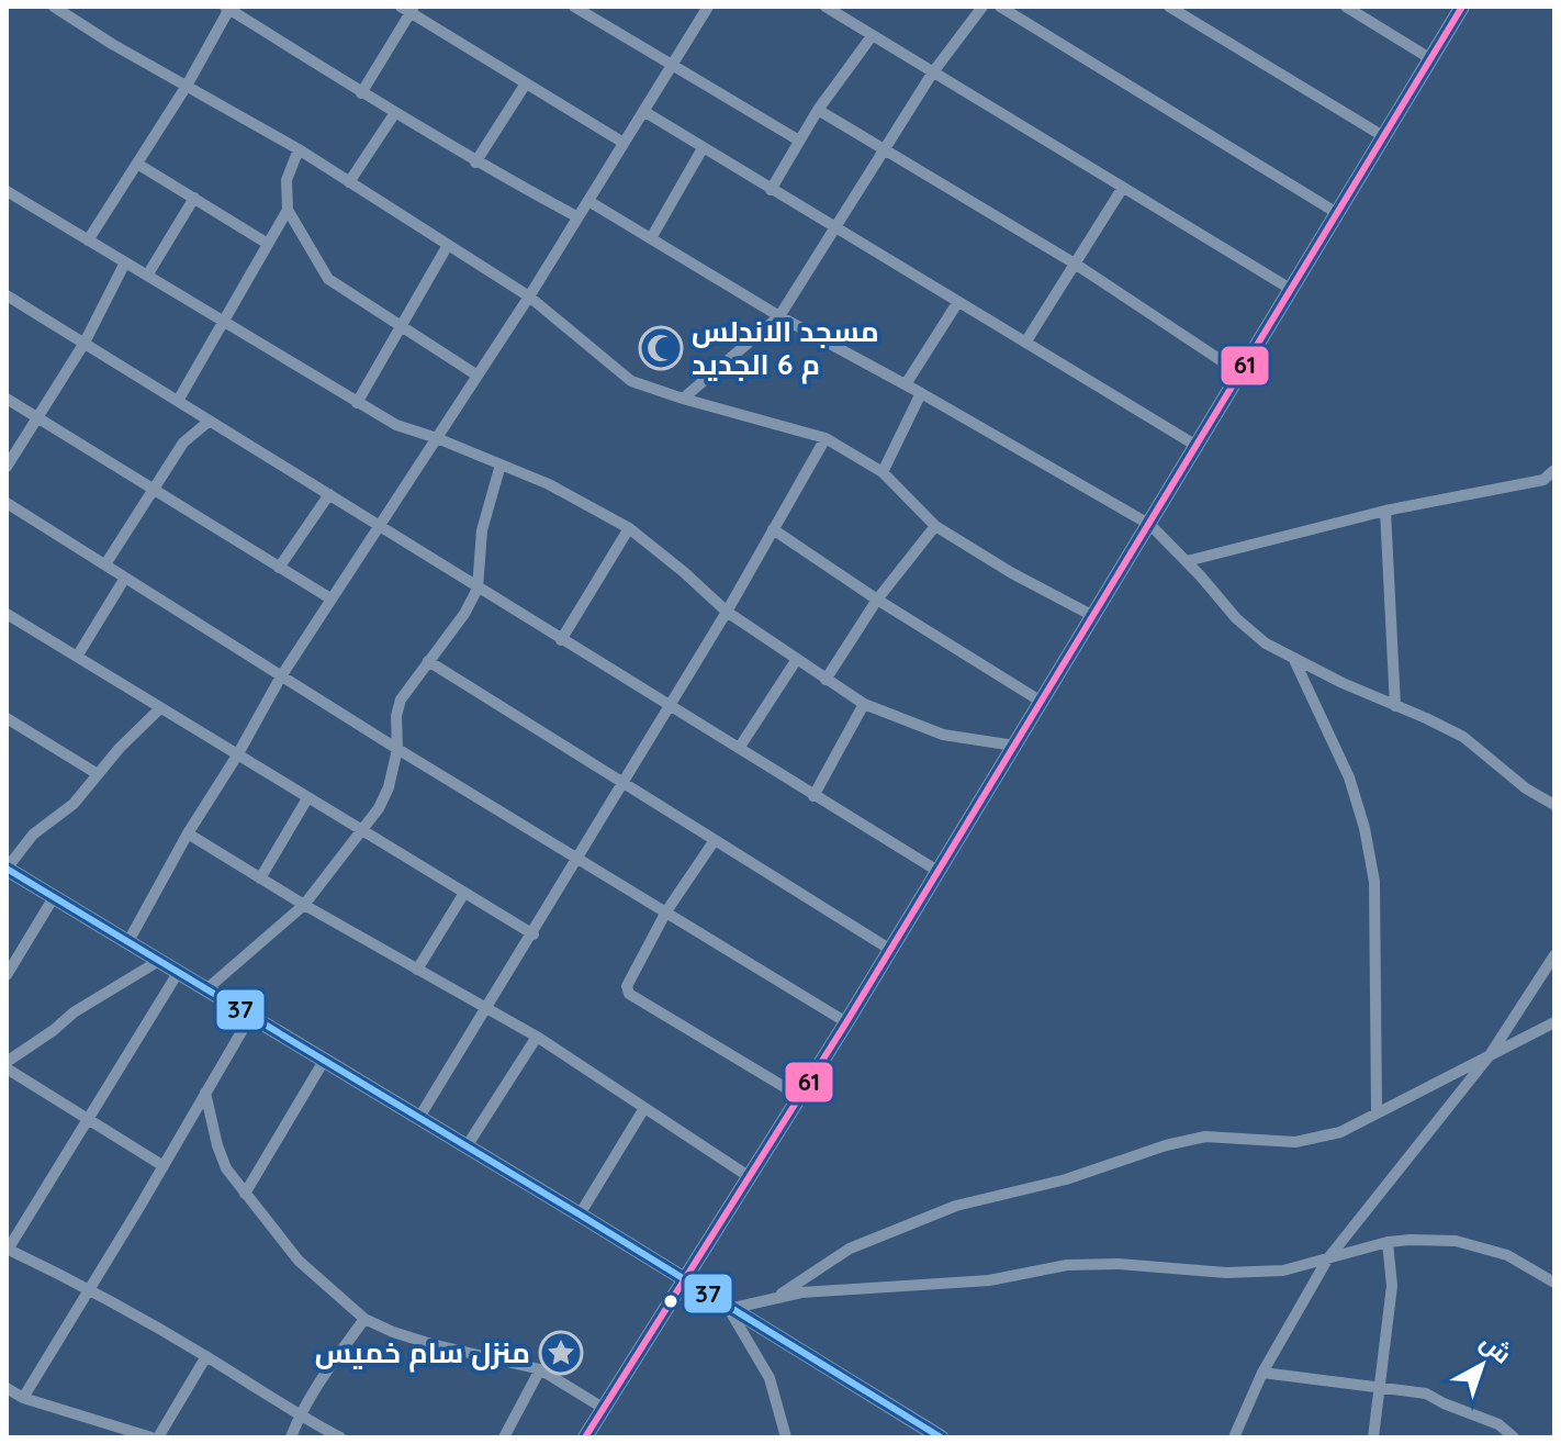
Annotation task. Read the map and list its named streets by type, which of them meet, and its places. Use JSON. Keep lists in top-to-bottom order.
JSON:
{
  "places": {
    "mosque": ["مسجد الاندلس م 6 الجديد"],
    "place": ["منزل سام خميس"]
  },
  "lines": ["transit line 61", "transit line 37"],
  "north": "top right"
}
